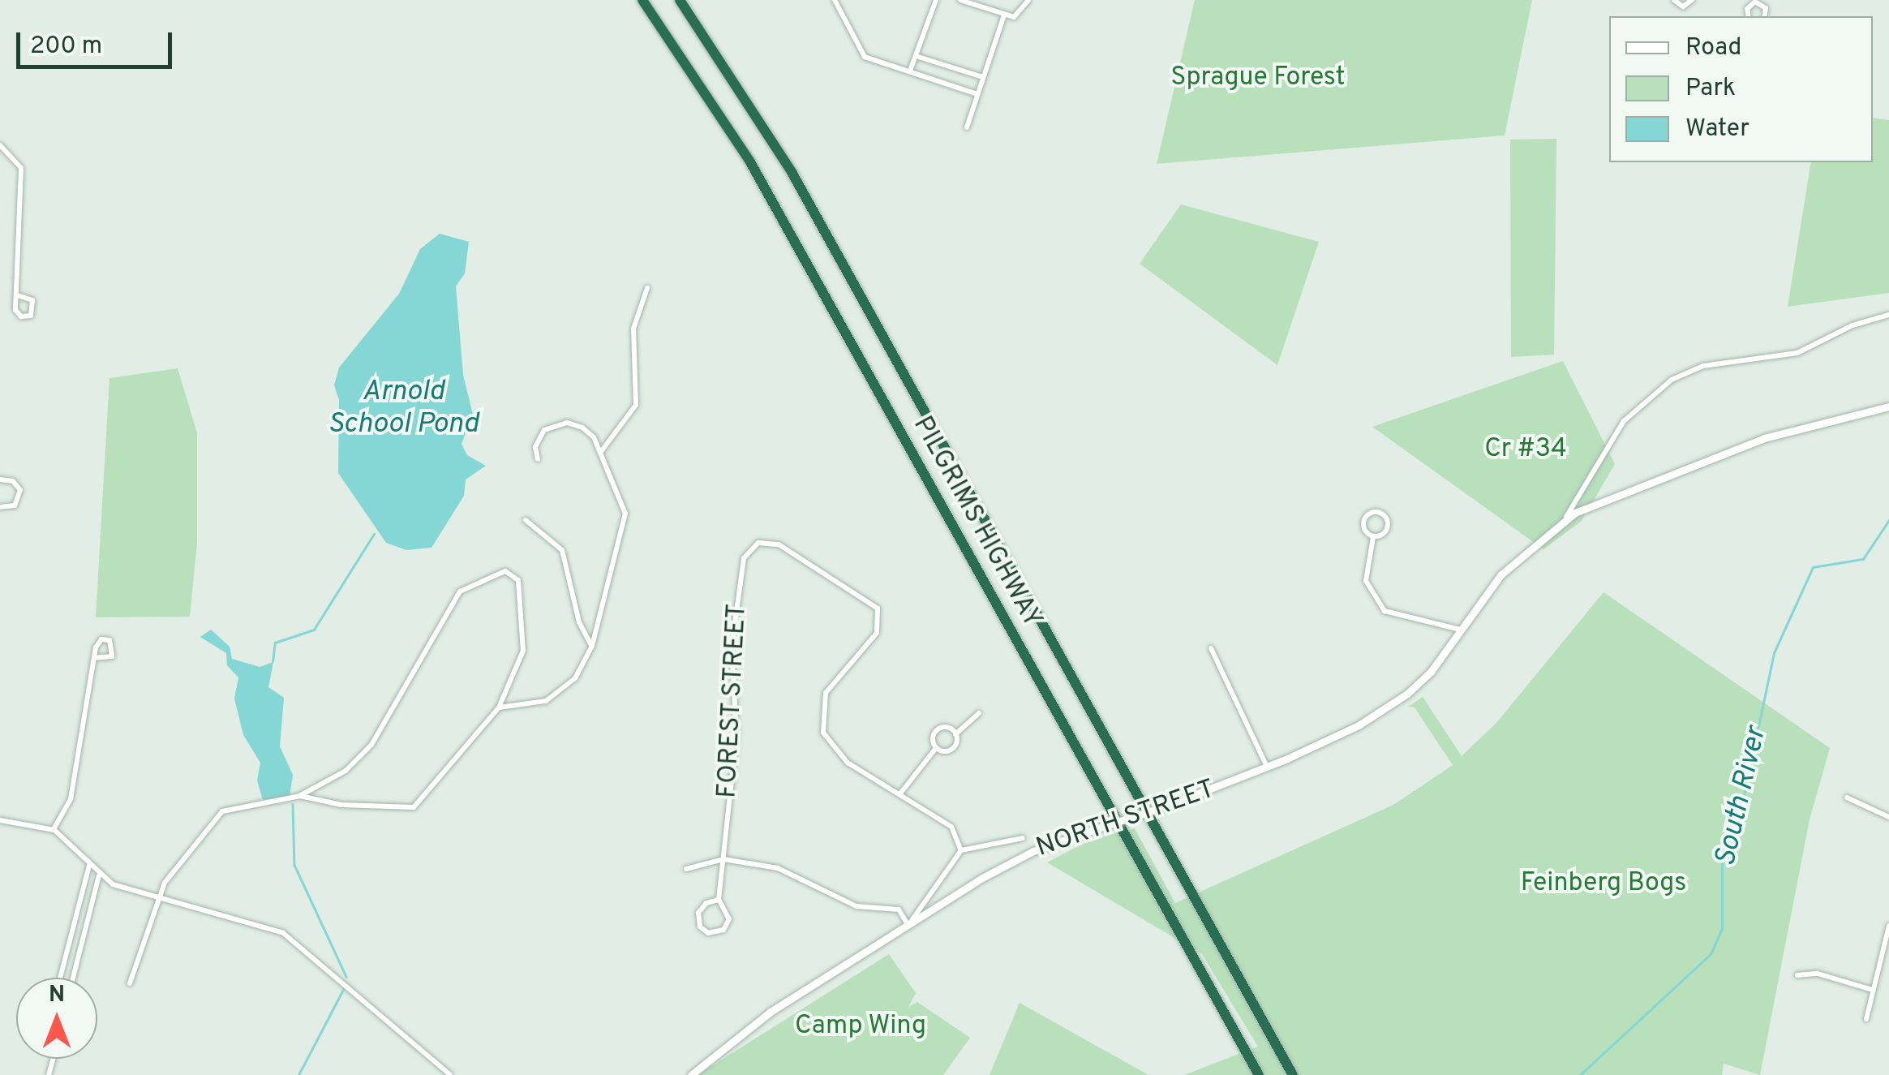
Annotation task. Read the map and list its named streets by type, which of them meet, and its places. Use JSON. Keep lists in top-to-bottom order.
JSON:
{
  "streets": {
    "highway": ["PILGRIMS HIGHWAY"],
    "street": ["FOREST STREET", "NORTH STREET"]
  },
  "water": ["Arnold School Pond", "South River"],
  "parks": [
    "Sprague Forest",
    "Cr #34",
    "Feinberg Bogs",
    "Camp Wing"
  ],
  "legend": ["Road", "Park", "Water"],
  "scale_bar": "200 m",
  "north": "top"
}
